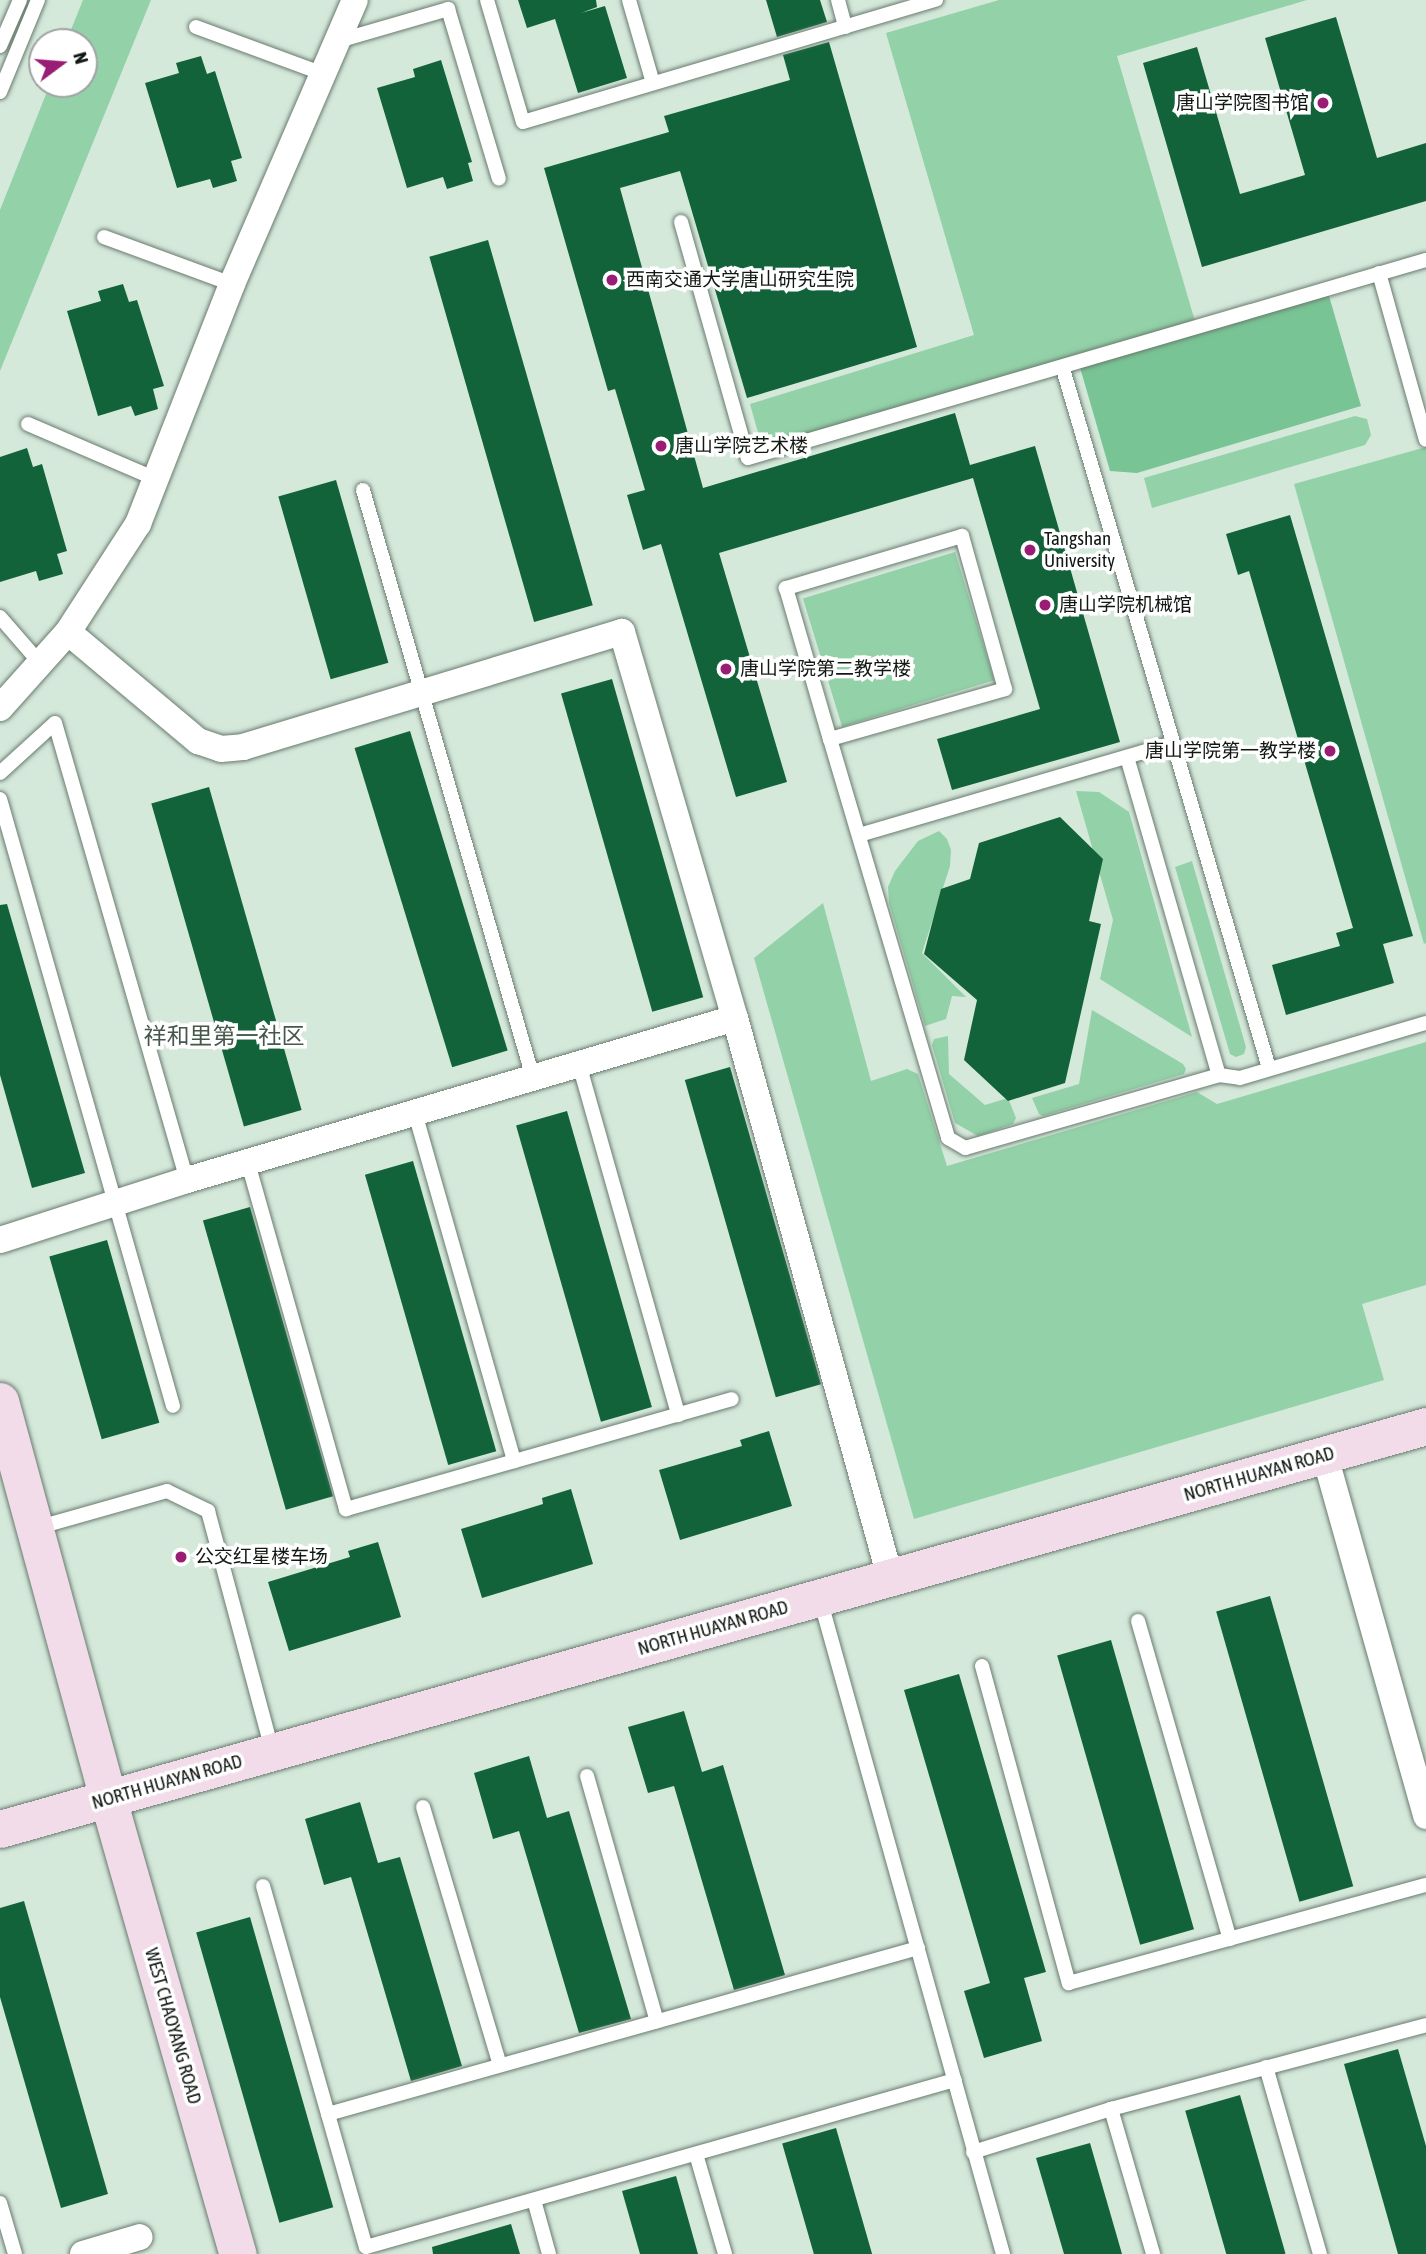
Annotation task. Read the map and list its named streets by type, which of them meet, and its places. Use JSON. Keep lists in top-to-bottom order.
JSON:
{
  "streets": {
    "street": ["NORTH HUAYAN ROAD", "WEST CHAOYANG ROAD"]
  },
  "crossings": [
    ["NORTH HUAYAN ROAD", "WEST CHAOYANG ROAD"]
  ],
  "districts": ["祥和里第一社区"],
  "places": [
    "唐山学院图书馆",
    "西南交通大学唐山研究生院",
    "唐山学院艺术楼",
    "Tangshan University",
    "唐山学院机械馆",
    "唐山学院第二教学楼",
    "唐山学院第一教学楼",
    "公交红星楼车场"
  ],
  "north": "right"
}
